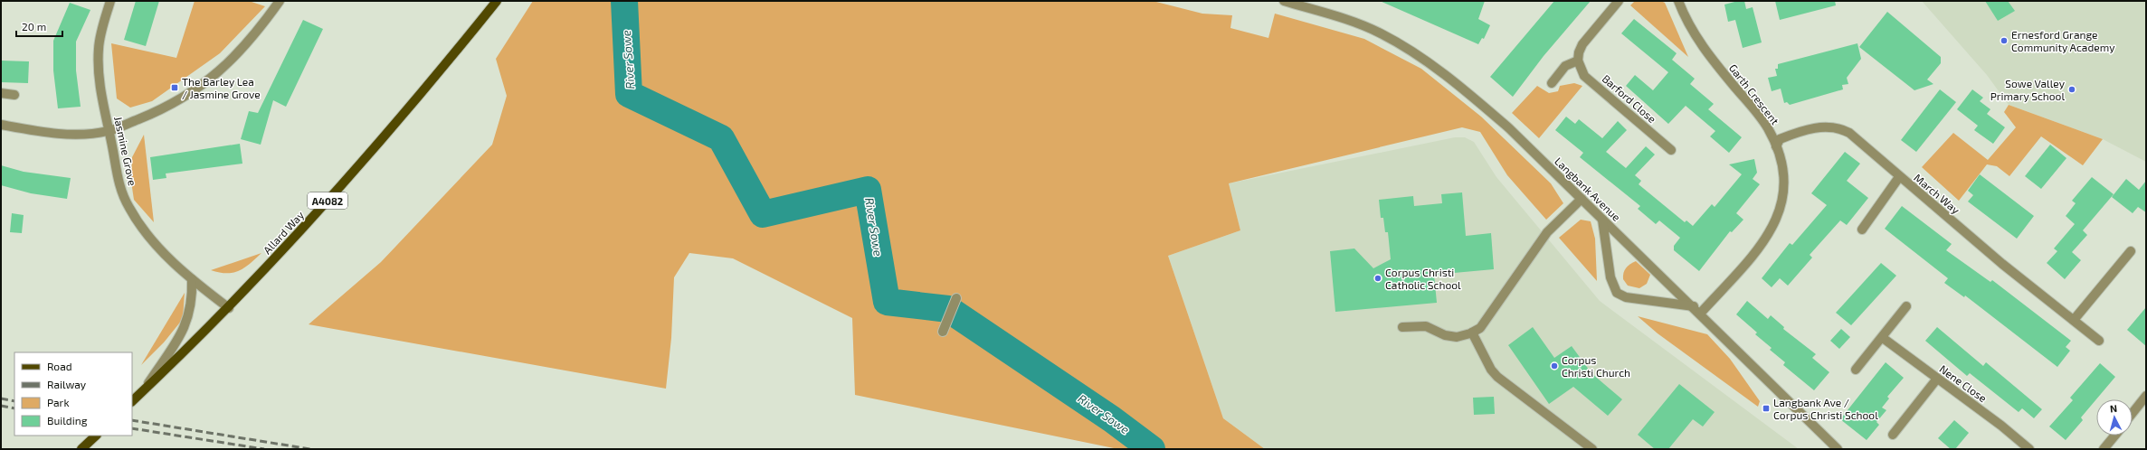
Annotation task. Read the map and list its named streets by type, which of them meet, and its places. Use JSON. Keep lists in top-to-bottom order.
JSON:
{
  "streets": {
    "main road": ["A4082", "Allard Way"],
    "street": [
      "Garth Crescent",
      "Barford Close",
      "Jasmine Grove",
      "Langbank Avenue",
      "March Way",
      "Nene Close"
    ]
  },
  "crossings": [
    ["Garth Crescent", "Langbank Avenue"],
    ["Garth Crescent", "March Way"],
    ["Jasmine Grove", "Allard Way"]
  ],
  "water": ["River Sowe"],
  "places": {
    "other": [
      "Ernesford Grange Community Academy",
      "Sowe Valley Primary School",
      "Corpus Christi Catholic School",
      "Corpus Christi Church"
    ],
    "transit": ["The Barley Lea / Jasmine Grove", "Langbank Ave / Corpus Christi School"]
  },
  "legend": [
    "Road",
    "Railway",
    "Park",
    "Building"
  ],
  "scale_bar": "20 m",
  "north": "top"
}
